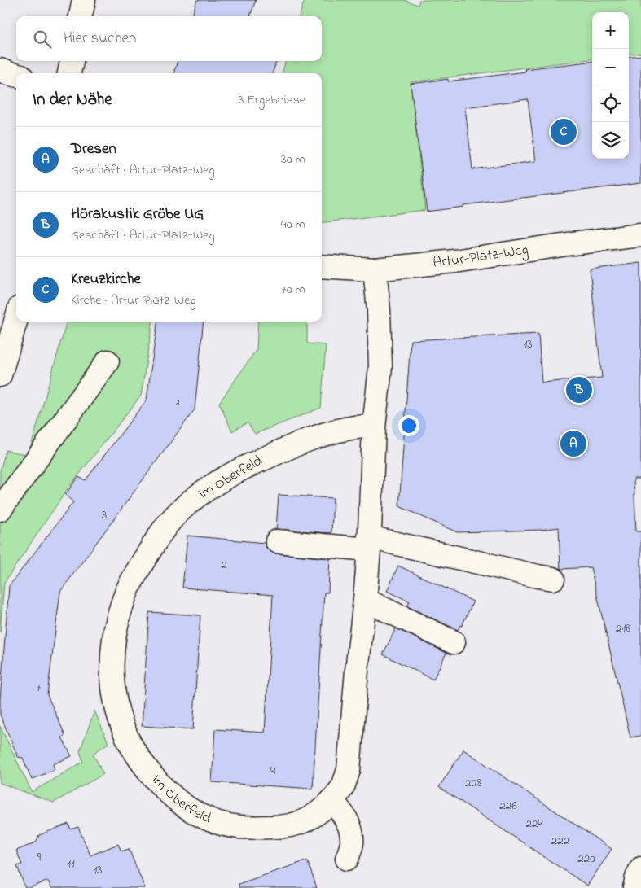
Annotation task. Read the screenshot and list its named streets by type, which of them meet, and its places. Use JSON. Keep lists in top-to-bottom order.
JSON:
{
  "streets": {
    "street": ["Artur-Platz-Weg", "Im Oberfeld"]
  },
  "crossings": [
    ["Artur-Platz-Weg", "Im Oberfeld"]
  ],
  "house_numbers": [
    "13",
    "1",
    "3",
    "2",
    "218",
    "7",
    "4",
    "228",
    "226",
    "224",
    "222",
    "9",
    "220",
    "11",
    "13"
  ],
  "page": {
    "map_buttons": ["+", "−"],
    "search": "Hier suchen",
    "heading": ["In der Nähe", "3 Ergebnisse"],
    "pins": ["C", "B", "A"],
    "list": [
      {
        "mark": "A",
        "name": "Dresen",
        "note": "Geschäft · Artur-Platz-Weg",
        "value": "30 m"
      },
      {
        "mark": "B",
        "name": "Hörakustik Gröbe UG",
        "note": "Geschäft · Artur-Platz-Weg",
        "value": "40 m"
      },
      {
        "mark": "C",
        "name": "Kreuzkirche",
        "note": "Kirche · Artur-Platz-Weg",
        "value": "70 m"
      }
    ]
  }
}
